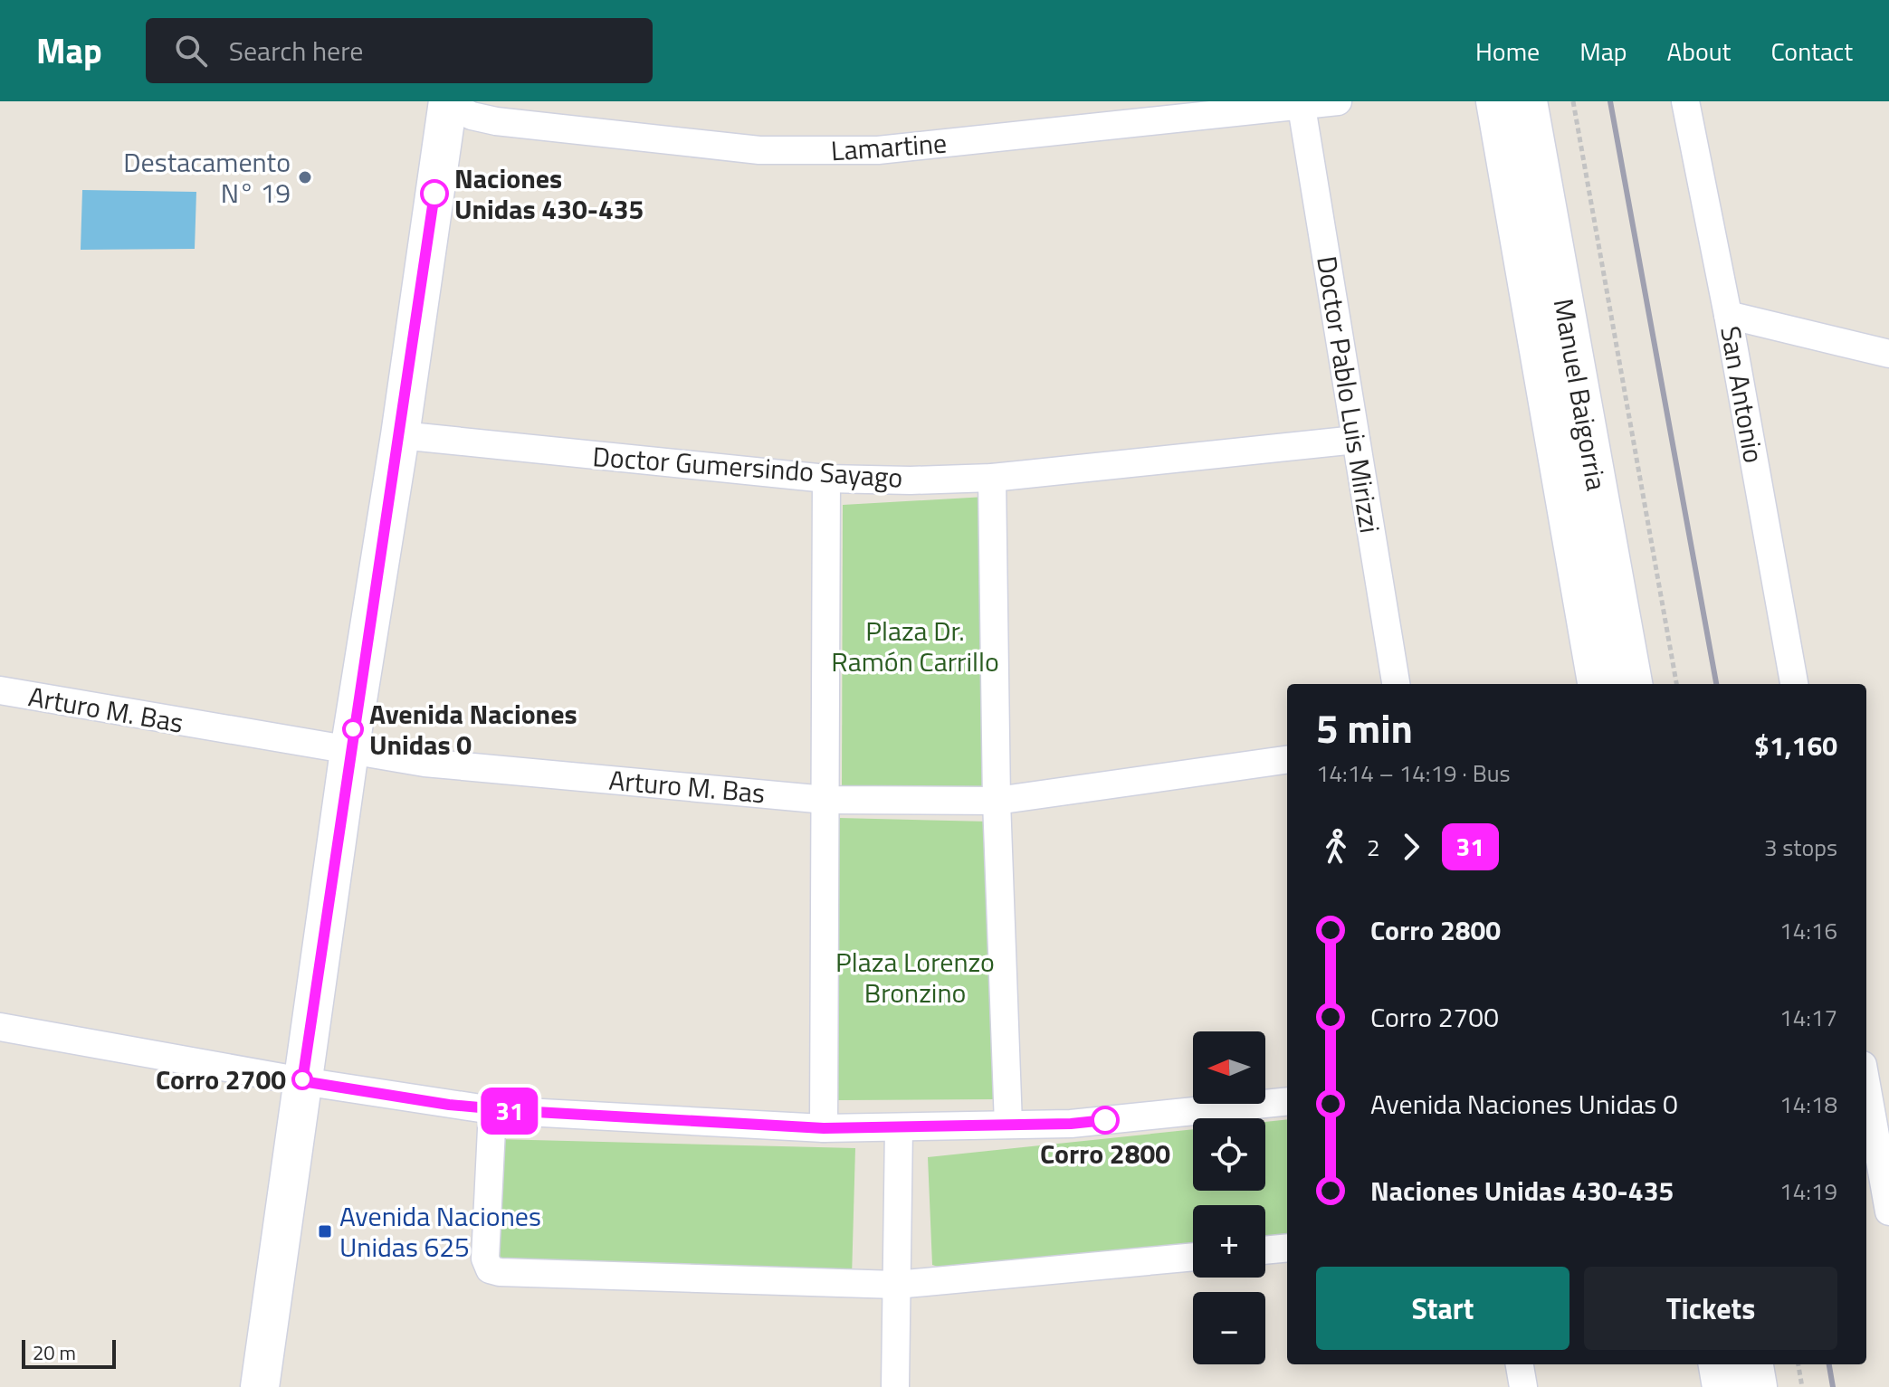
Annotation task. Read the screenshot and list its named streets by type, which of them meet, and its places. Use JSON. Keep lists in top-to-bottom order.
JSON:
{
  "streets": {
    "main road": ["Manuel Baigorria"],
    "street": [
      "Lamartine",
      "Doctor Pablo Luis Mirizzi",
      "San Antonio",
      "Doctor Gumersindo Sayago",
      "Arturo M. Bas"
    ]
  },
  "crossings": [
    ["Lamartine", "Doctor Pablo Luis Mirizzi"],
    ["Doctor Pablo Luis Mirizzi", "Doctor Gumersindo Sayago"]
  ],
  "parks": ["Plaza Dr. Ramón Carrillo", "Plaza Lorenzo Bronzino"],
  "places": {
    "other": [
      "Destacamento N° 19",
      "Naciones Unidas 430-435",
      "Avenida Naciones Unidas 0",
      "Corro 2700",
      "Corro 2800"
    ],
    "transit": ["Avenida Naciones Unidas 625"]
  },
  "lines": ["bus line 31"],
  "scale_bar": "20 m",
  "north": "left",
  "page": {
    "header": "Map",
    "search": "Search here",
    "nav": [
      "Home",
      "Map",
      "About",
      "Contact"
    ],
    "on_map": "31",
    "heading": ["5 min", "14:14 – 14:19 · Bus", "$1,160"],
    "legs": ["2", "31", "3 stops"],
    "list": [
      {
        "name": "Corro 2800",
        "value": "14:16"
      },
      {
        "name": "Corro 2700",
        "value": "14:17"
      },
      {
        "name": "Avenida Naciones Unidas 0",
        "value": "14:18"
      },
      {
        "name": "Naciones Unidas 430-435",
        "value": "14:19"
      }
    ],
    "map_buttons": ["+", "−"],
    "buttons": ["Start", "Tickets"],
    "scale": "20 m"
  }
}
